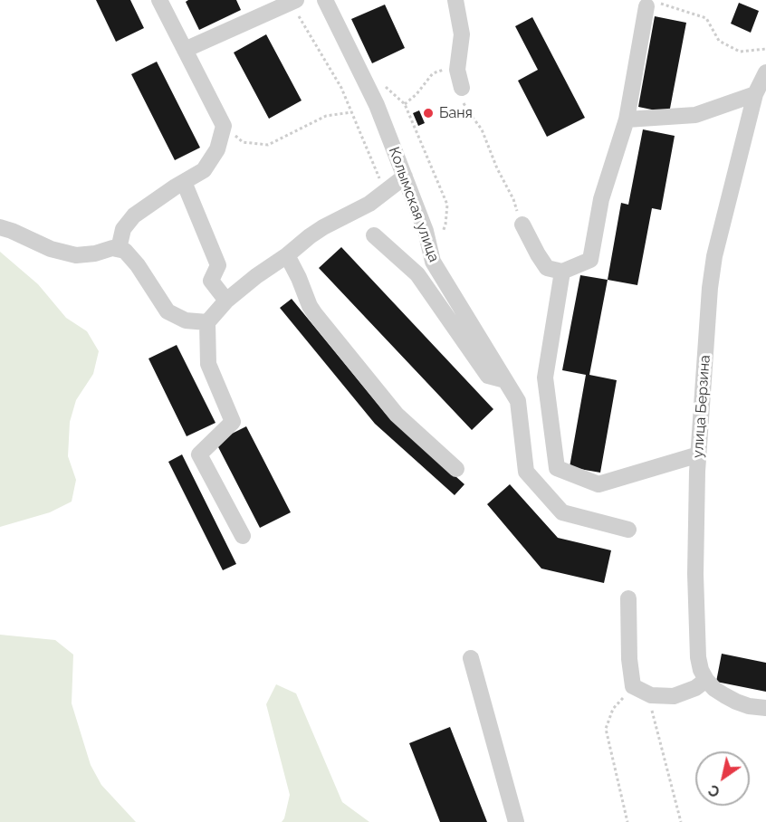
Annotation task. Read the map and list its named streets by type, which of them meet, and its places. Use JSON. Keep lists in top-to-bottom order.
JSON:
{
  "streets": {
    "street": ["Колымская улица", "улица Берзина"]
  },
  "places": ["Баня"],
  "north": "bottom left"
}
